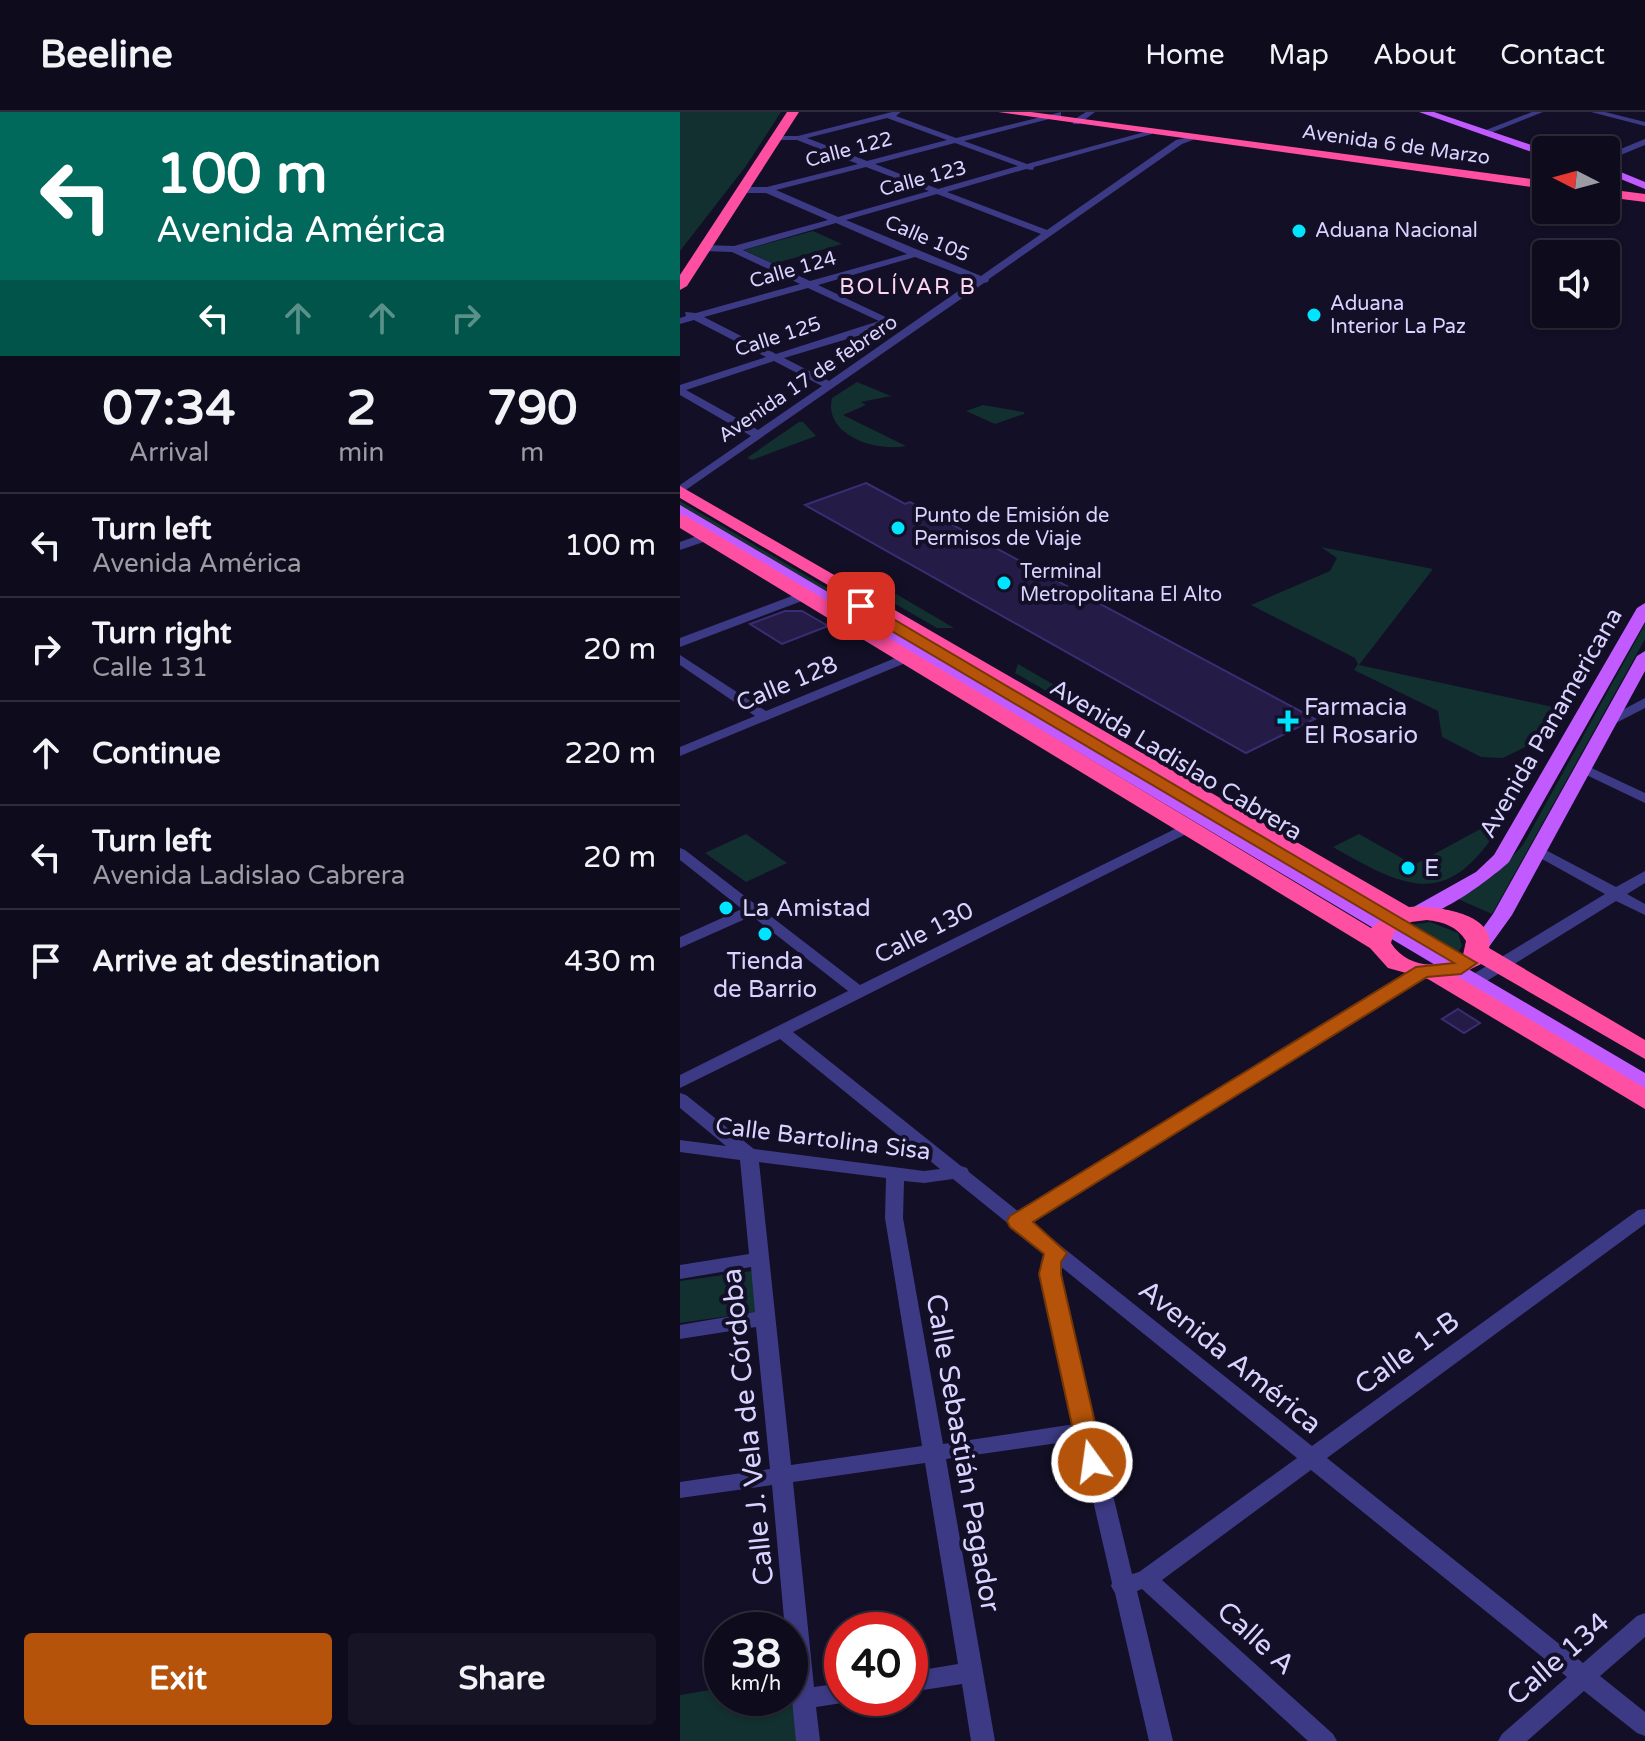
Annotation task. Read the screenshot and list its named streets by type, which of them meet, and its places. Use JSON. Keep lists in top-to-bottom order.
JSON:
{
  "streets": {
    "highway": ["Avenida 6 de Marzo", "Avenida Ladislao Cabrera"],
    "main road": ["Avenida Panamericana"],
    "street": [
      "Calle 122",
      "Calle 123",
      "Calle 105",
      "Calle 124",
      "Calle 125",
      "Avenida 17 de febrero",
      "Calle 128",
      "Calle 130",
      "Calle Bartolina Sisa",
      "Calle 1-B",
      "Avenida América",
      "Calle J. Vela de Córdoba",
      "Calle Sebastián Pagador",
      "Calle A",
      "Calle 134"
    ]
  },
  "crossings": [
    ["Avenida 6 de Marzo", "Calle 122"],
    ["Avenida 6 de Marzo", "Calle 123"],
    ["Avenida 6 de Marzo", "Avenida 17 de febrero"],
    ["Calle 122", "Calle 105"],
    ["Calle 123", "Calle 105"],
    ["Calle 105", "Calle 124"],
    ["Calle 105", "Avenida 17 de febrero"],
    ["Avenida 17 de febrero", "Avenida Ladislao Cabrera"],
    ["Calle 128", "Avenida Ladislao Cabrera"],
    ["Avenida Panamericana", "Avenida Ladislao Cabrera"],
    ["Avenida Ladislao Cabrera", "Calle 130"],
    ["Calle 130", "Avenida América"],
    ["Calle Bartolina Sisa", "Avenida América"],
    ["Calle Bartolina Sisa", "Calle J. Vela de Córdoba"],
    ["Calle Bartolina Sisa", "Calle Sebastián Pagador"],
    ["Calle 1-B", "Avenida América"],
    ["Calle 1-B", "Calle A"],
    ["Avenida América", "Calle 134"]
  ],
  "districts": ["BOLÍVAR B"],
  "places": {
    "other": [
      "Aduana Nacional",
      "Aduana Interior La Paz",
      "Punto de Emisión de Permisos de Viaje",
      "Terminal Metropolitana El Alto",
      "E",
      "La Amistad",
      "Tienda de Barrio"
    ],
    "health": ["Farmacia El Rosario"]
  },
  "north": "left",
  "page": {
    "header": "Beeline",
    "nav": [
      "Home",
      "Map",
      "About",
      "Contact"
    ],
    "turn": ["100 m", "Avenida América"],
    "eta": [
      "07:34",
      "Arrival",
      "2",
      "min",
      "790",
      "m"
    ],
    "list": [
      {
        "name": "Turn left",
        "note": "Avenida América",
        "value": "100 m"
      },
      {
        "name": "Turn right",
        "note": "Calle 131",
        "value": "20 m"
      },
      {
        "name": "Continue",
        "value": "220 m"
      },
      {
        "name": "Turn left",
        "note": "Avenida Ladislao Cabrera",
        "value": "20 m"
      },
      {
        "name": "Arrive at destination",
        "value": "430 m"
      }
    ],
    "speed": "38 km/h",
    "limit": "40",
    "buttons": ["Exit", "Share"]
  }
}
